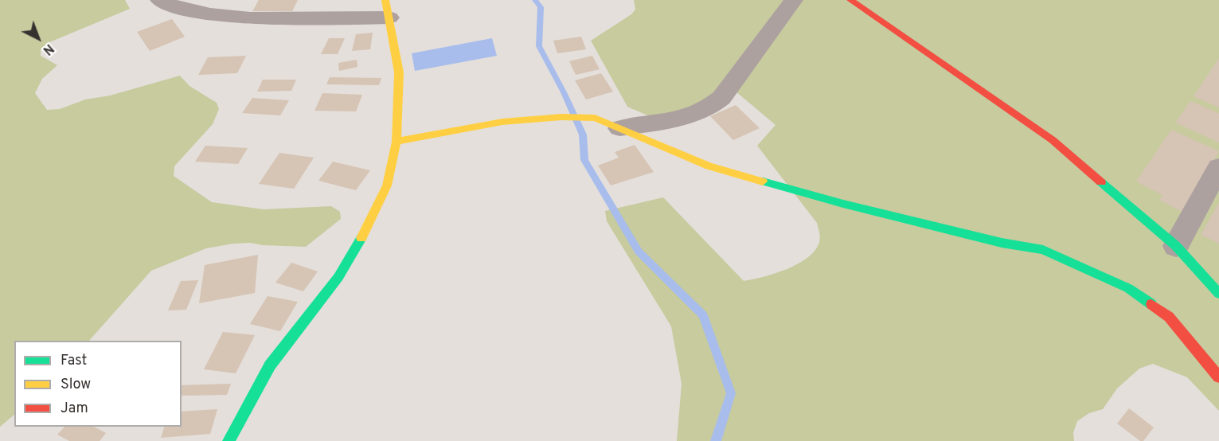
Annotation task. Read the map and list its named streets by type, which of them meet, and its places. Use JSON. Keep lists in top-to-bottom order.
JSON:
{
  "legend": ["Fast", "Slow", "Jam"],
  "north": "bottom right"
}
